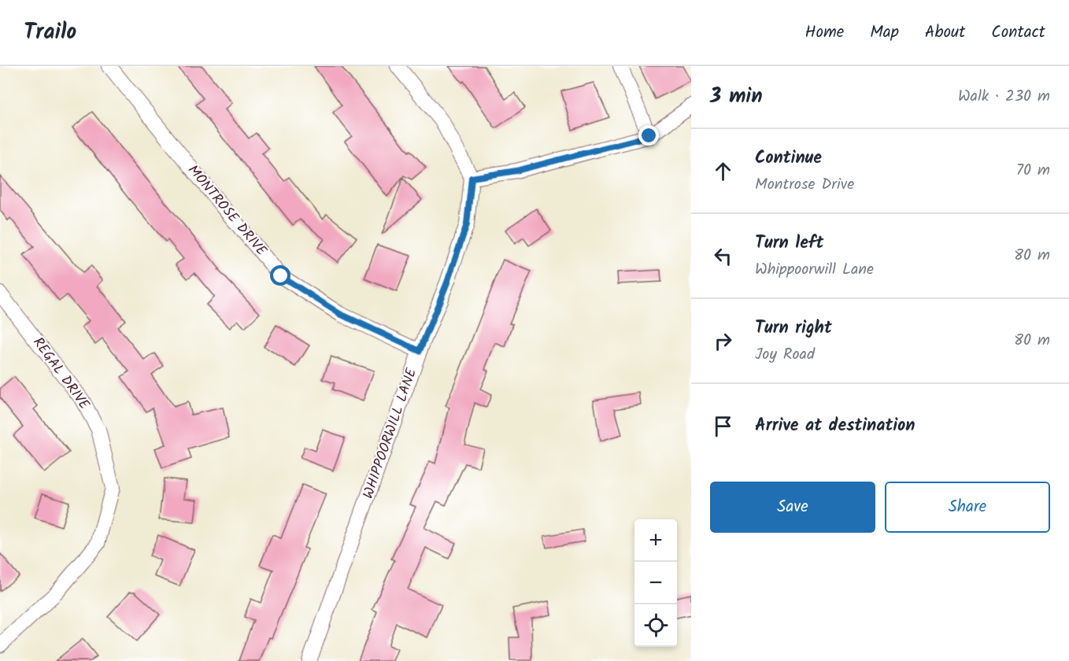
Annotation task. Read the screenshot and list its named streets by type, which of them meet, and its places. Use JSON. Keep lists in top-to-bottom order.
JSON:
{
  "streets": {
    "street": ["MONTROSE DRIVE", "REGAL DRIVE", "WHIPPOORWILL LANE"]
  },
  "crossings": [
    ["MONTROSE DRIVE", "WHIPPOORWILL LANE"]
  ],
  "page": {
    "header": "Trailo",
    "nav": [
      "Home",
      "Map",
      "About",
      "Contact"
    ],
    "heading": ["3 min", "Walk · 230 m"],
    "list": [
      ["Continue", "Montrose Drive", "70 m"],
      ["Turn left", "Whippoorwill Lane", "80 m"],
      ["Turn right", "Joy Road", "80 m"],
      "Arrive at destination"
    ],
    "buttons": ["Save", "Share"],
    "map_buttons": ["+", "−"]
  }
}
